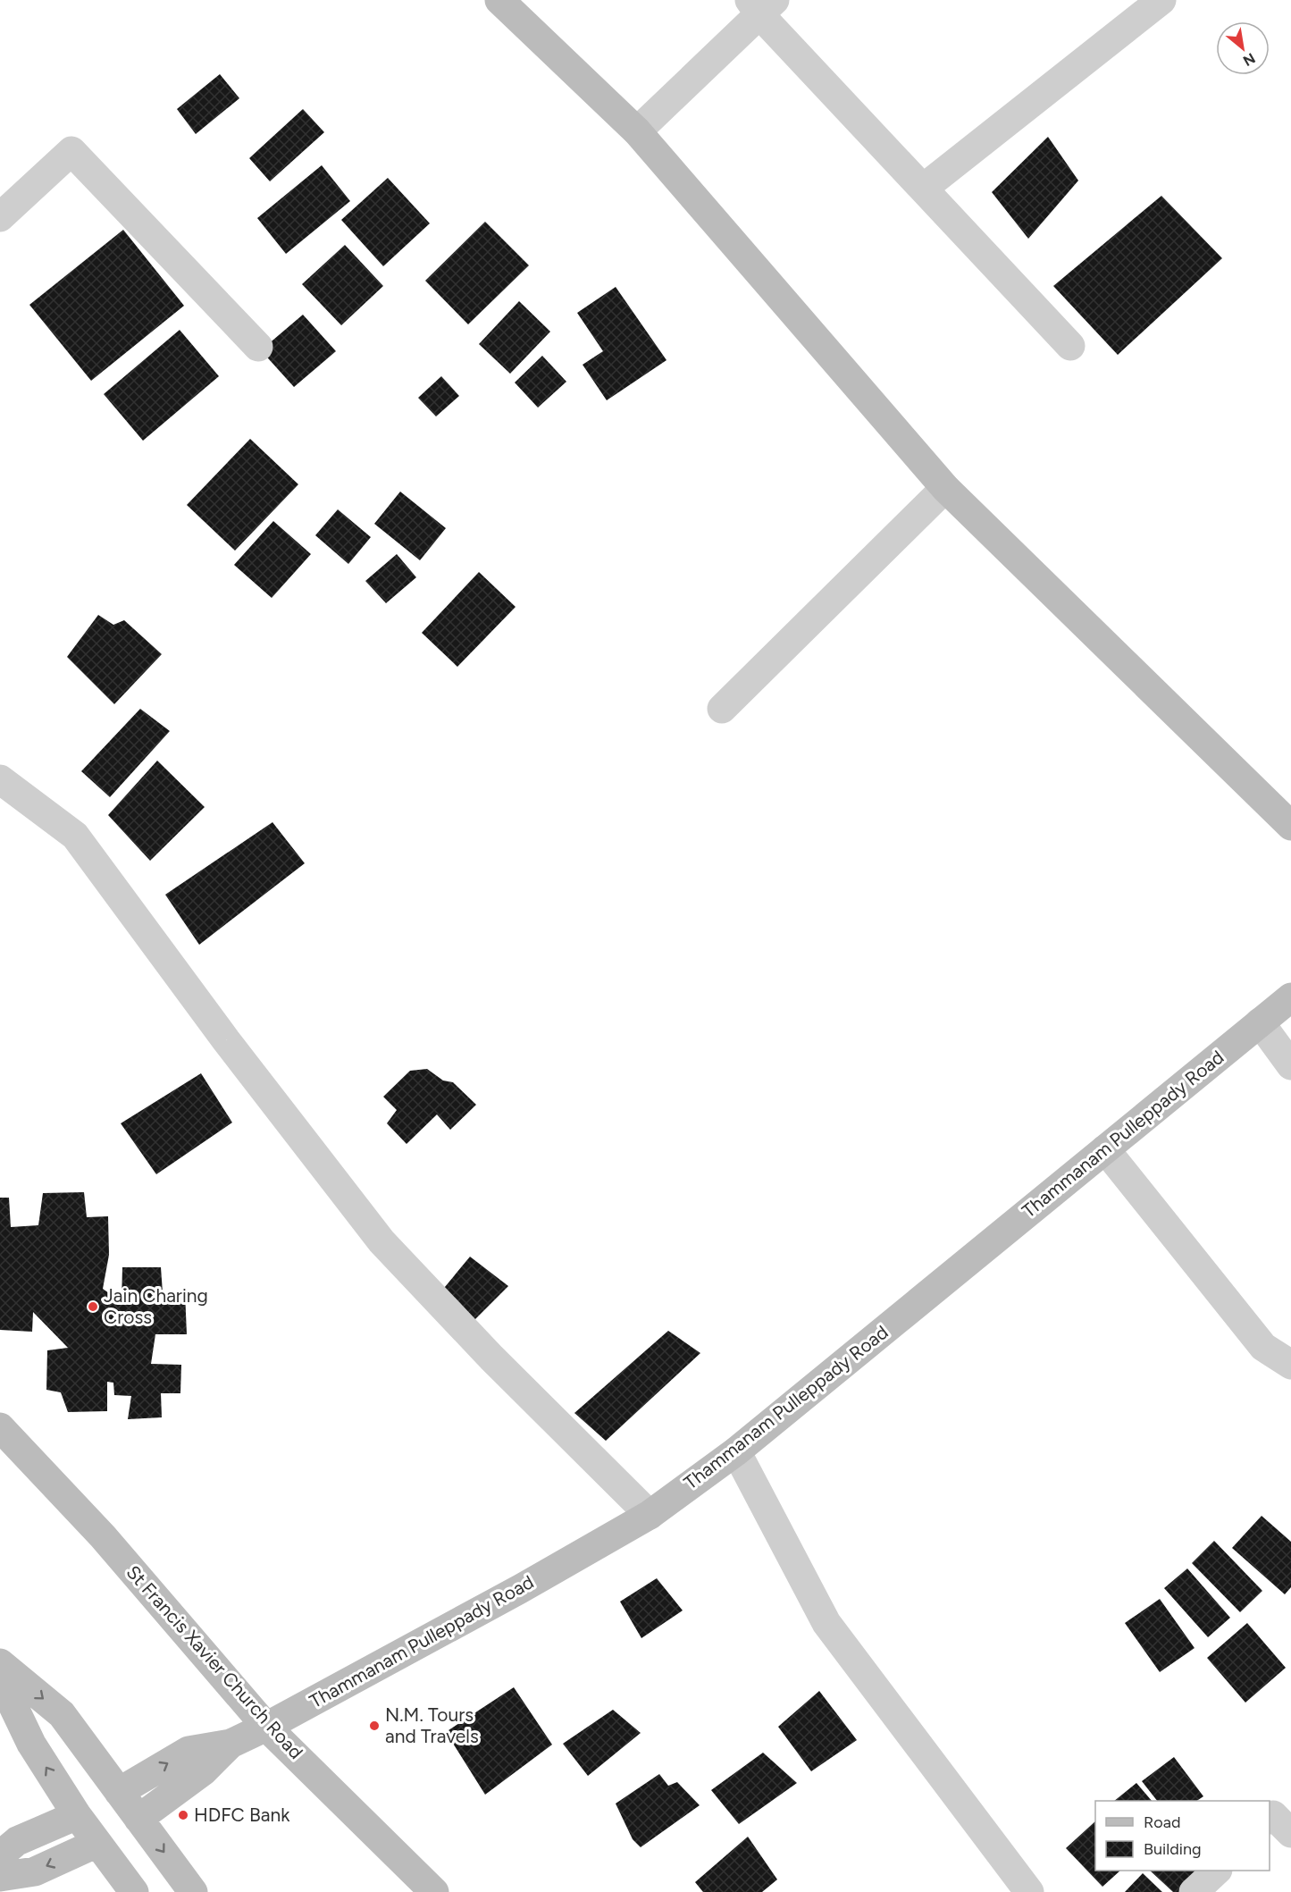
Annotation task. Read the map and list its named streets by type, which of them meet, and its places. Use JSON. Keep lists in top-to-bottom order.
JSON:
{
  "streets": {
    "main road": ["Thammanam Pulleppady Road", "St Francis Xavier Church Road"]
  },
  "crossings": [
    ["Thammanam Pulleppady Road", "St Francis Xavier Church Road"]
  ],
  "places": ["Jain Charing Cross", "N.M. Tours and Travels", "HDFC Bank"],
  "legend": ["Road", "Building"],
  "north": "bottom right"
}
